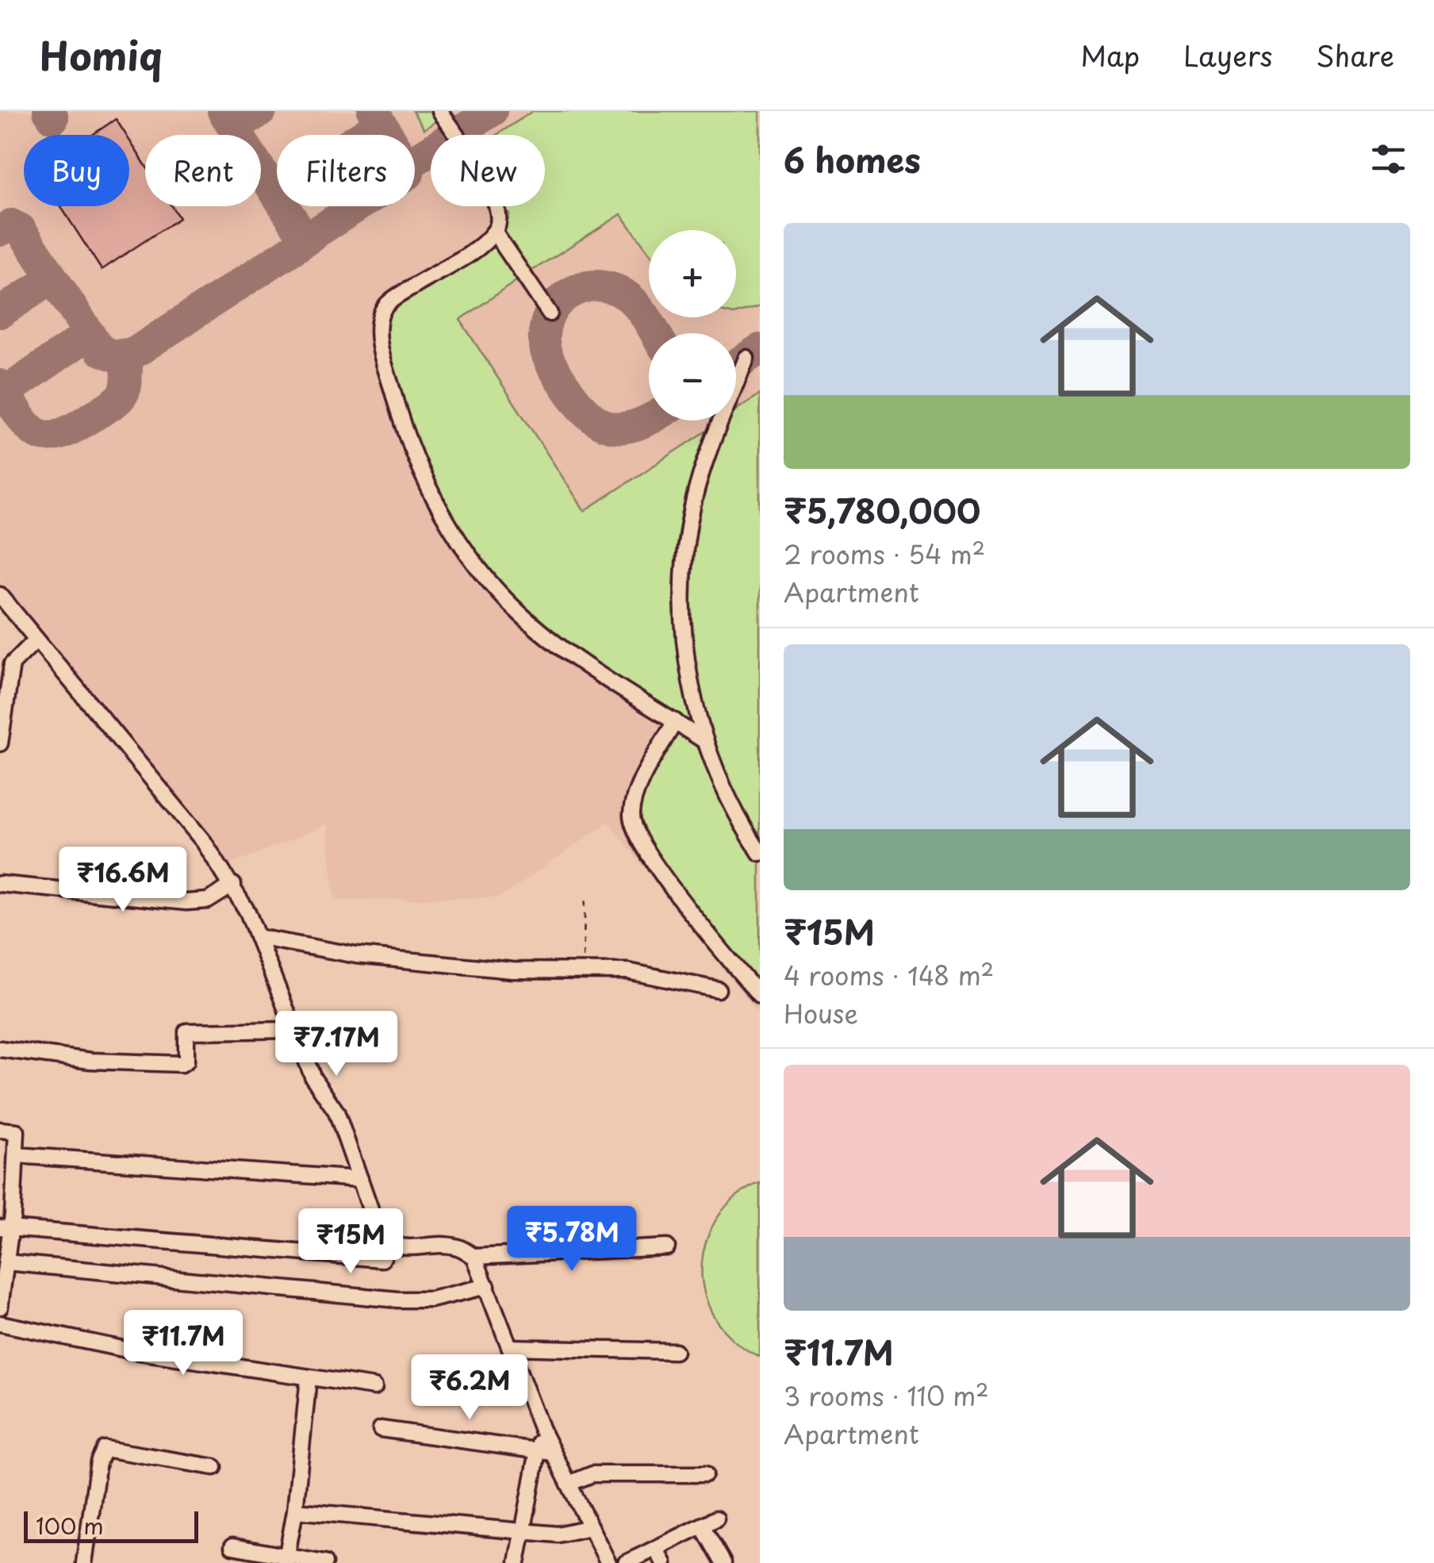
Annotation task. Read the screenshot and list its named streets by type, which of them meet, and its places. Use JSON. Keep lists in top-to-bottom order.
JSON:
{
  "scale_bar": "100 m",
  "page": {
    "header": "Homiq",
    "nav": ["Map", "Layers", "Share"],
    "heading": "6 homes",
    "chip": [
      "Buy",
      "Rent",
      "Filters",
      "New"
    ],
    "list": [
      {
        "name": "₹5,780,000",
        "note": "2 rooms · 54 m² · Apartment"
      },
      {
        "name": "₹15M",
        "note": "4 rooms · 148 m² · House"
      },
      {
        "name": "₹11.7M",
        "note": "3 rooms · 110 m² · Apartment"
      }
    ],
    "map_buttons": ["+", "−"],
    "price": [
      "₹16.6M",
      "₹7.17M",
      "₹5.78M",
      "₹15M",
      "₹11.7M",
      "₹6.2M"
    ],
    "scale": "100 m"
  }
}
